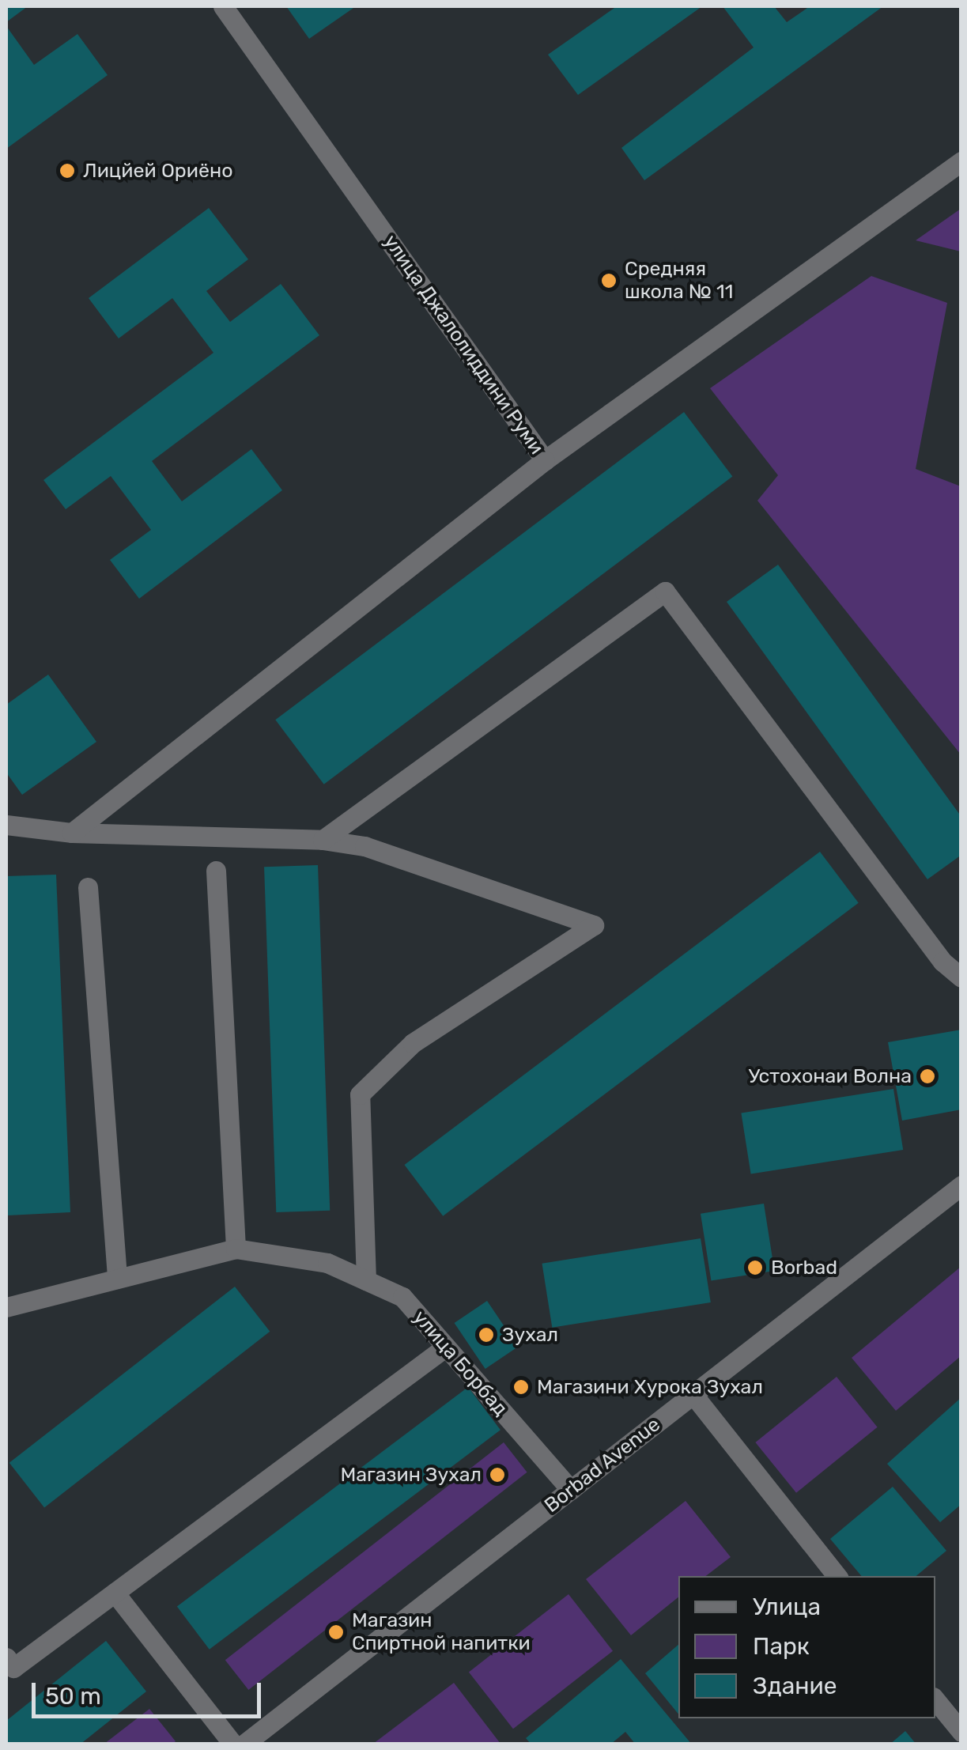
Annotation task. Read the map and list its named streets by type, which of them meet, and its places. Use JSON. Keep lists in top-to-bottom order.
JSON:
{
  "streets": {
    "street": ["улица Джалолиддини Руми", "улица Борбад", "Borbad Avenue"]
  },
  "crossings": [
    ["улица Борбад", "Borbad Avenue"]
  ],
  "places": [
    "Лицйей Ориёно",
    "Средняя школа № 11",
    "Устохонаи Волна",
    "Borbad",
    "Зухал",
    "Магазини Хурока Зухал",
    "Магазин Зухал",
    "Магазин Спиртной напитки"
  ],
  "legend": ["Улица", "Парк", "Здание"],
  "scale_bar": "50 m"
}
